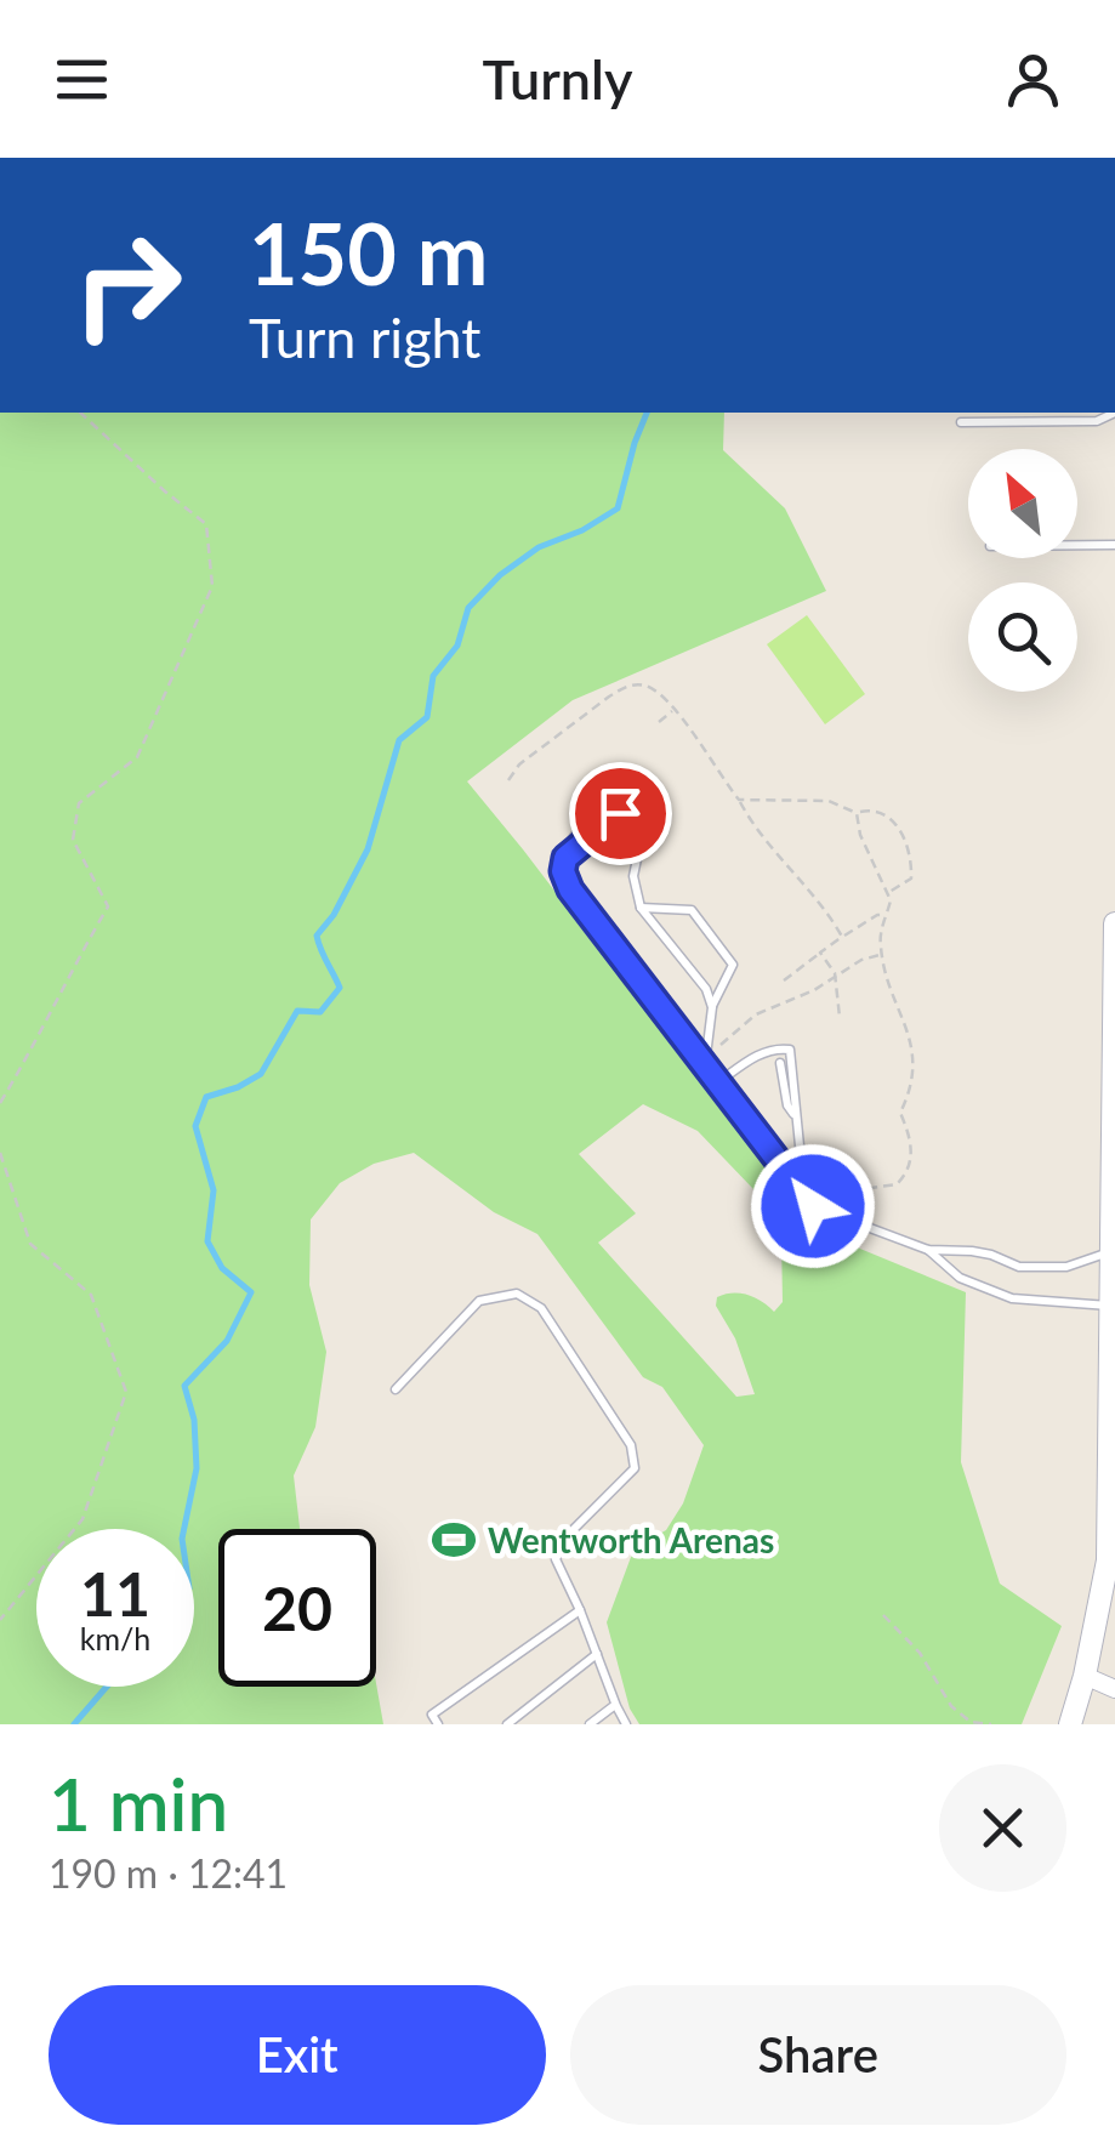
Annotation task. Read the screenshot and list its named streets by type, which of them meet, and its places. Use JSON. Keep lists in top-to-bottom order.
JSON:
{
  "places": {
    "sports": ["Wentworth Arenas"]
  },
  "north": "top left",
  "page": {
    "header": "Turnly",
    "turn": ["150 m", "Turn right"],
    "speed": "11 km/h",
    "limit": "20",
    "heading": ["1 min", "190 m · 12:41"],
    "buttons": ["Exit", "Share"]
  }
}
